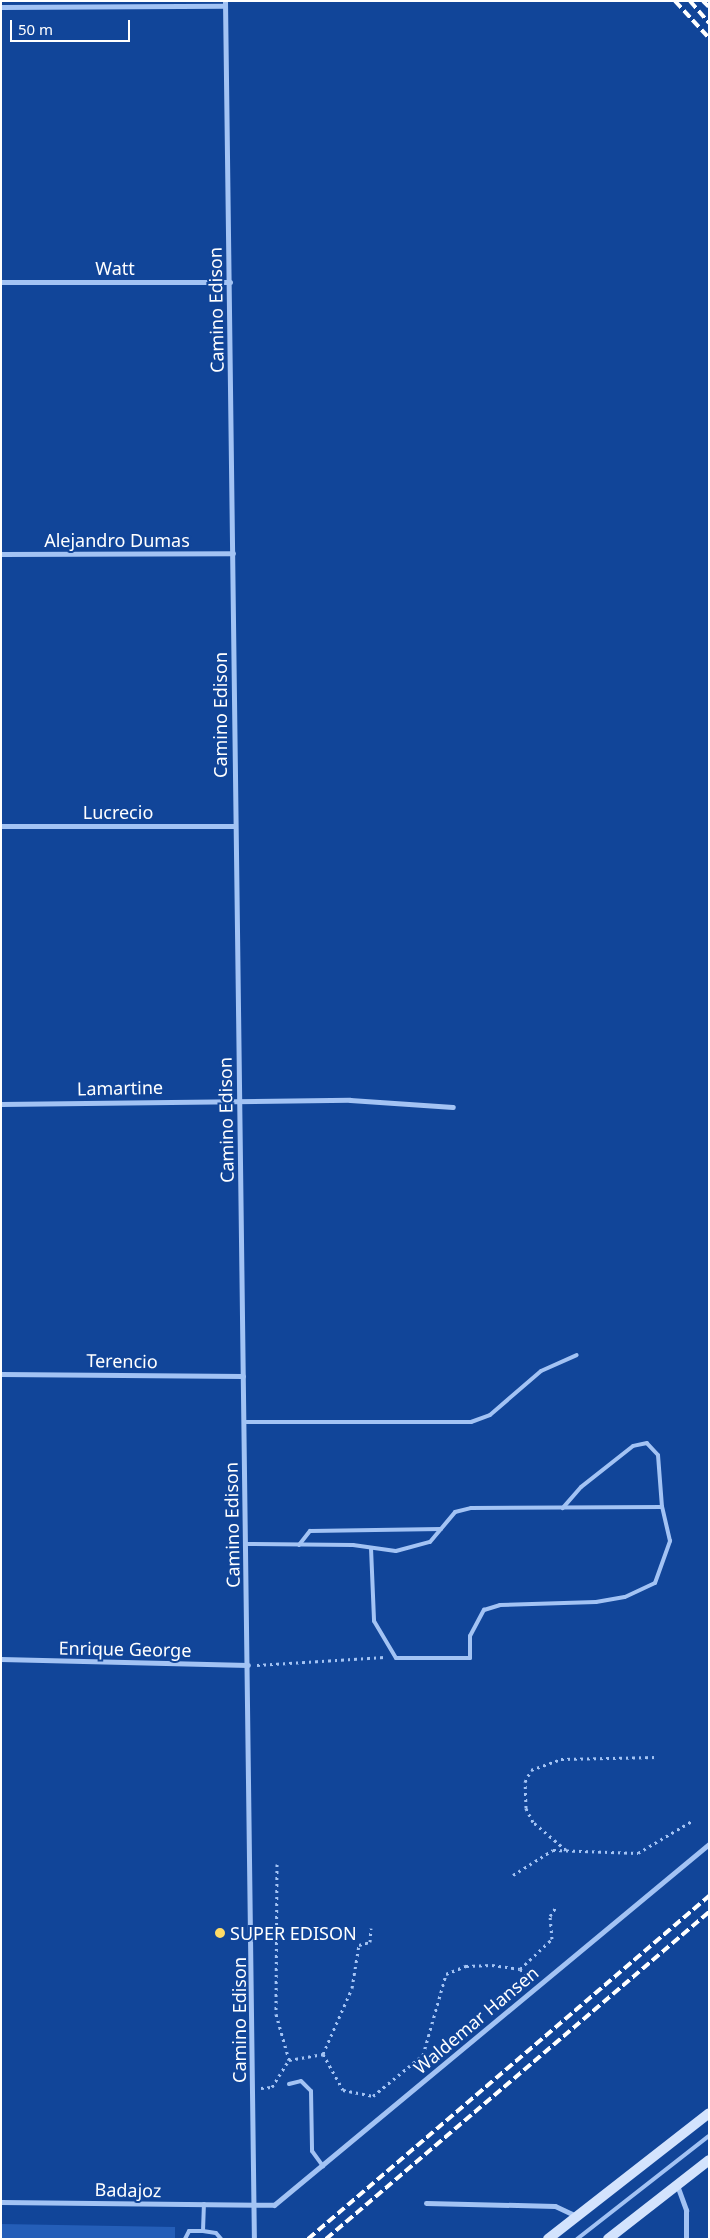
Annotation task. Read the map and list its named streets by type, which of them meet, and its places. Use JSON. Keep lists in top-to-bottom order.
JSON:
{
  "streets": {
    "street": [
      "Watt",
      "Camino Edison",
      "Alejandro Dumas",
      "Lucrecio",
      "Lamartine",
      "Terencio",
      "Enrique George",
      "Waldemar Hansen",
      "Badajoz"
    ]
  },
  "crossings": [
    ["Watt", "Camino Edison"],
    ["Camino Edison", "Alejandro Dumas"],
    ["Camino Edison", "Lucrecio"],
    ["Camino Edison", "Lamartine"],
    ["Camino Edison", "Terencio"],
    ["Camino Edison", "Enrique George"],
    ["Camino Edison", "Waldemar Hansen"],
    ["Camino Edison", "Badajoz"],
    ["Waldemar Hansen", "Badajoz"]
  ],
  "places": ["SUPER EDISON"],
  "scale_bar": "50 m"
}
